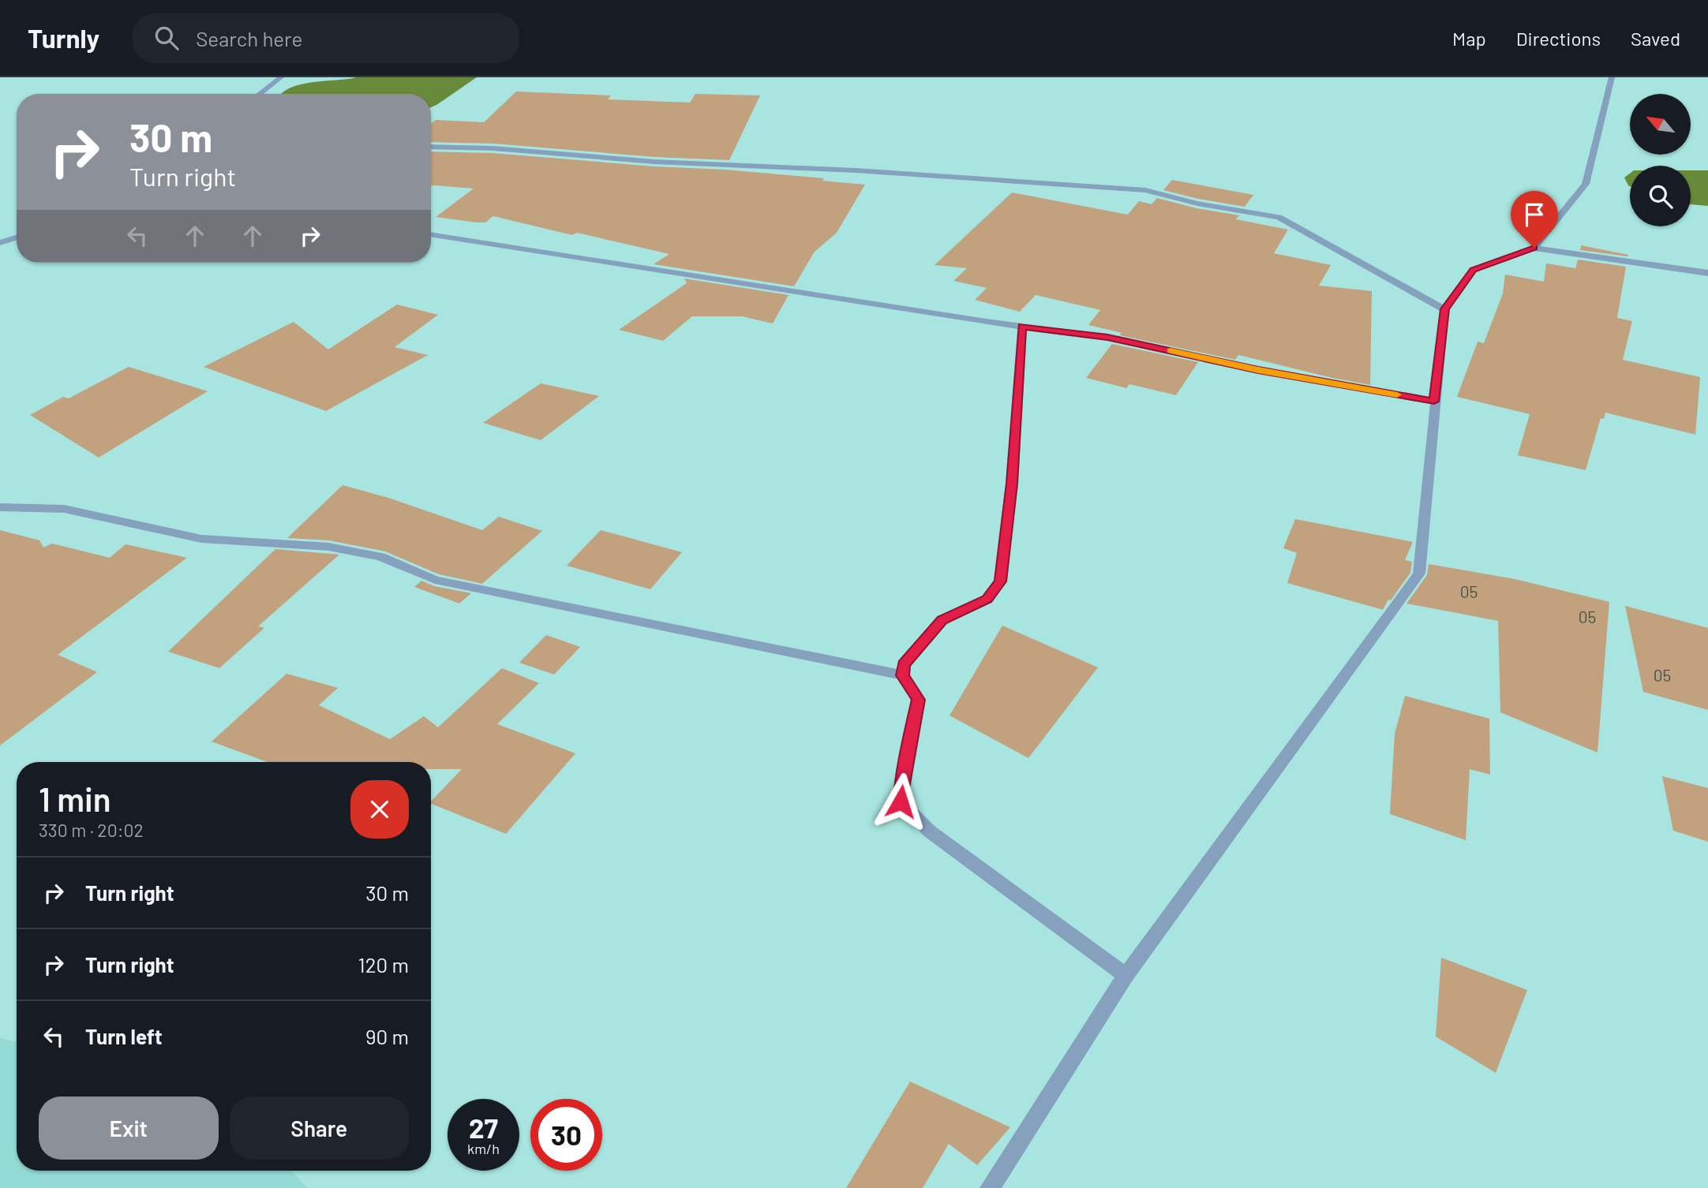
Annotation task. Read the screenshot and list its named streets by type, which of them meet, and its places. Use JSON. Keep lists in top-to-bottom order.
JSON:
{
  "house_numbers": ["05", "05", "05"],
  "north": "top left",
  "page": {
    "header": "Turnly",
    "search": "Search here",
    "nav": ["Map", "Directions", "Saved"],
    "turn": ["30 m", "Turn right"],
    "heading": ["1 min", "330 m · 20:02"],
    "list": [
      {
        "name": "Turn right",
        "value": "30 m"
      },
      {
        "name": "Turn right",
        "value": "120 m"
      },
      {
        "name": "Turn left",
        "value": "90 m"
      }
    ],
    "buttons": ["Exit", "Share"],
    "speed": "27 km/h",
    "limit": "30"
  }
}
